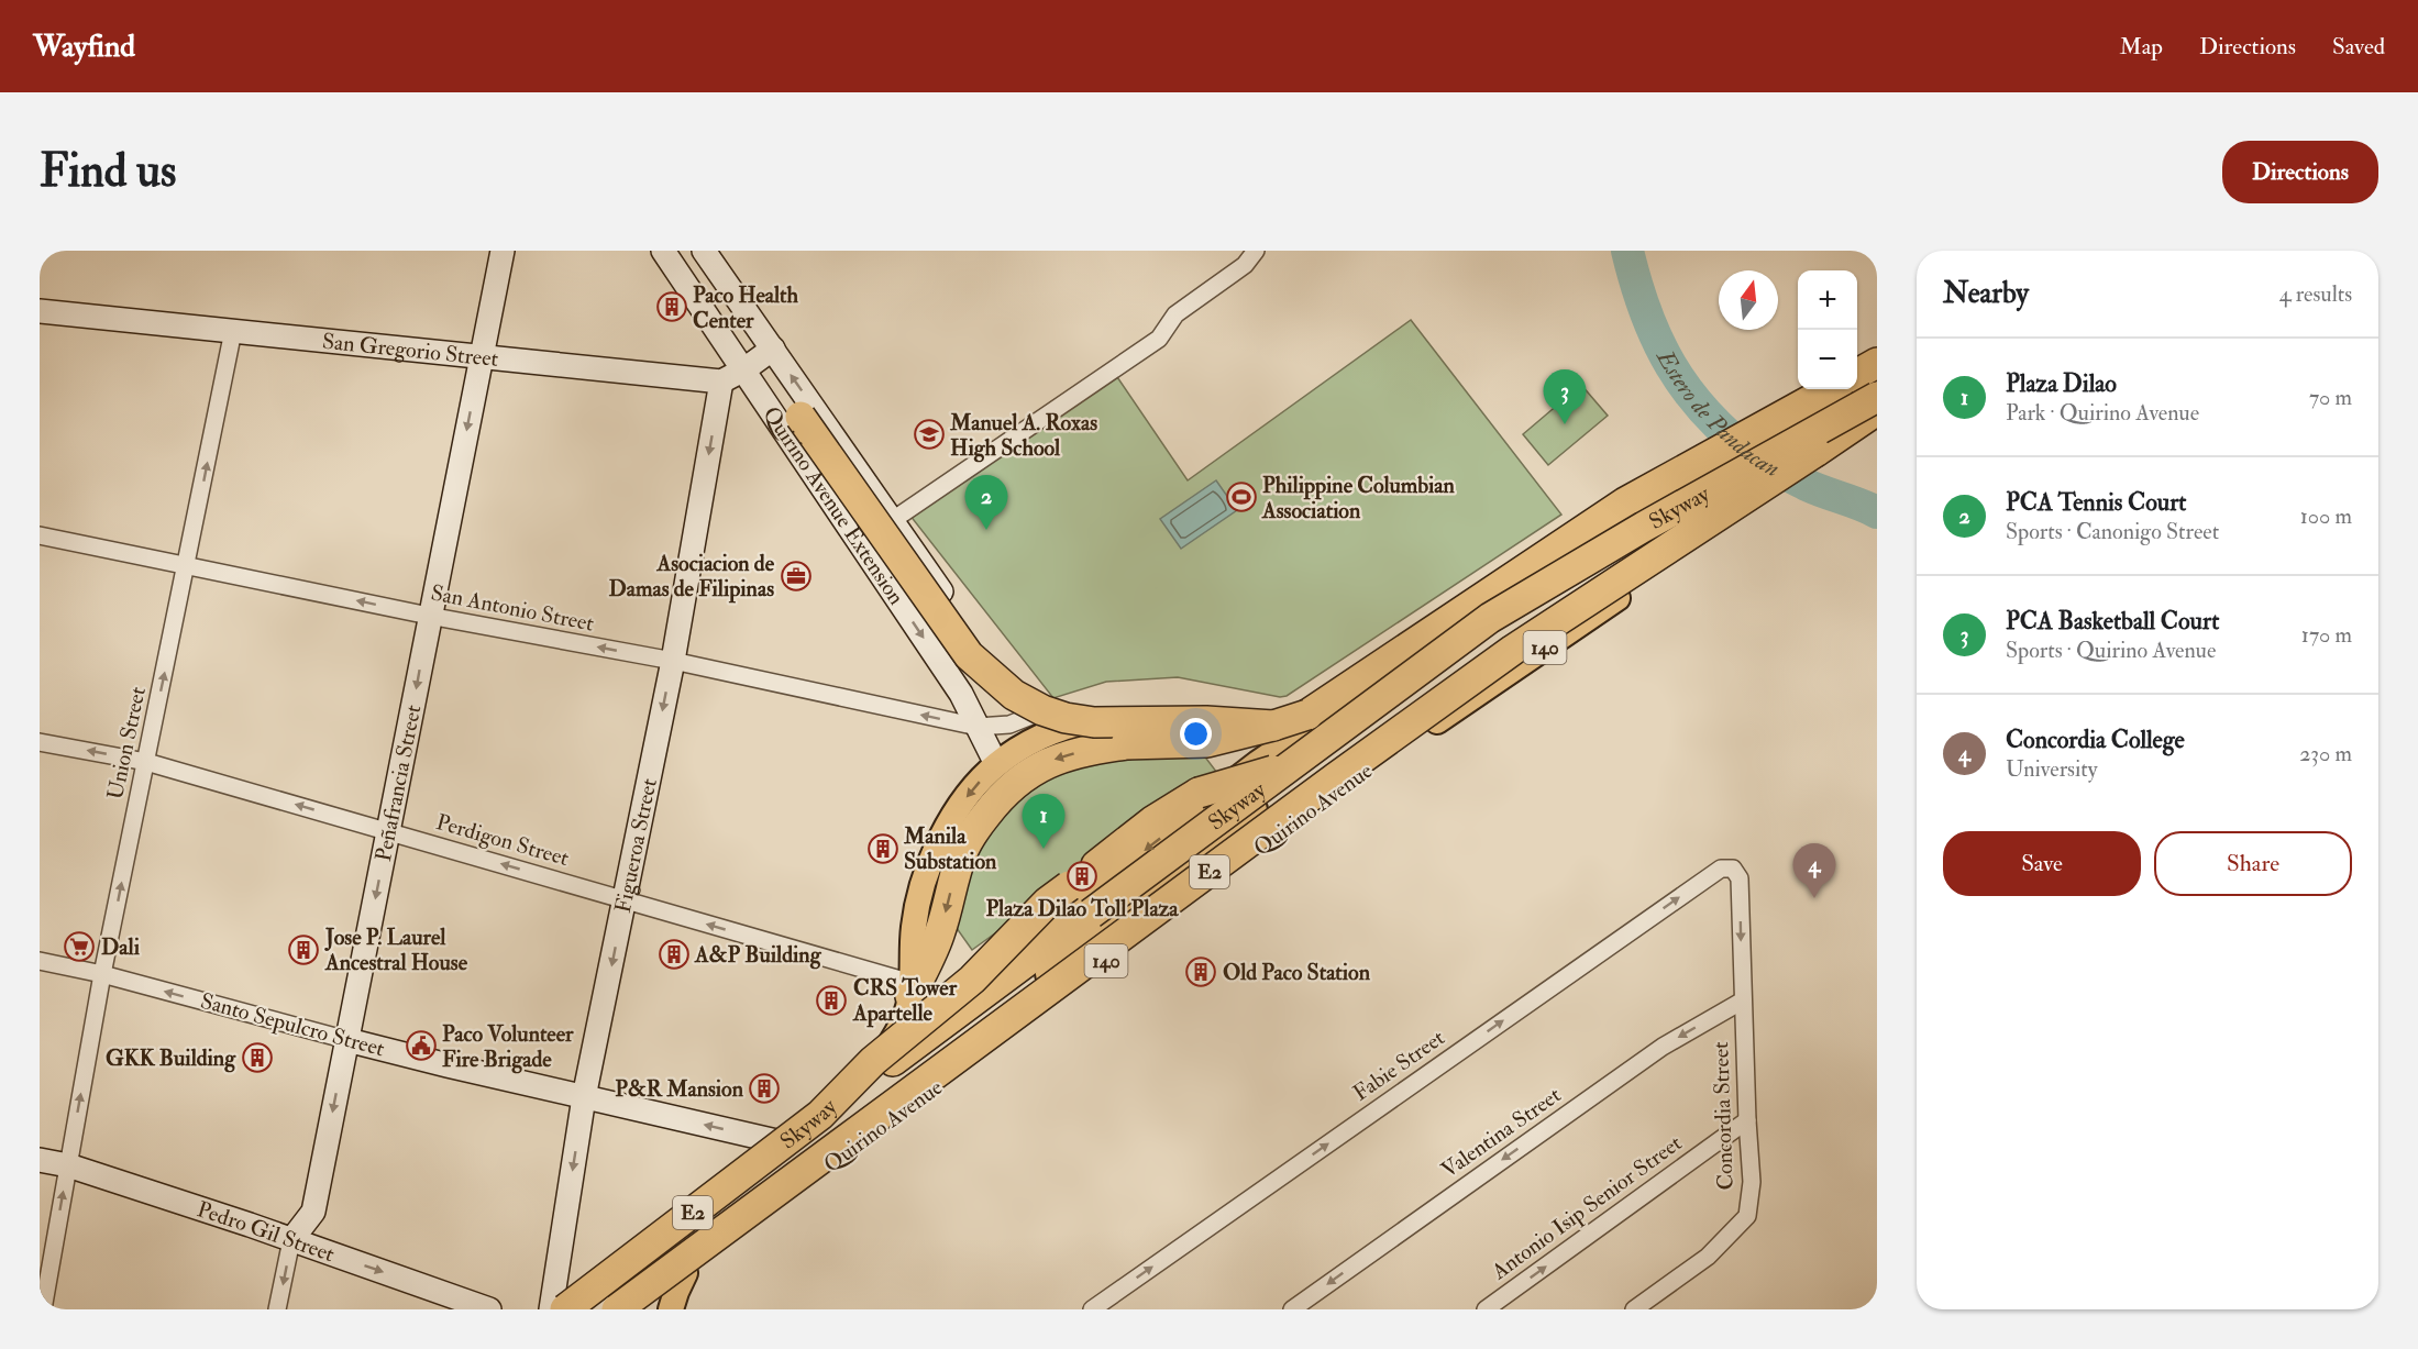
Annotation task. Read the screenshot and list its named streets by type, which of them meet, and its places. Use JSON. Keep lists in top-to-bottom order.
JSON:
{
  "streets": {
    "highway": ["Skyway", "E2"],
    "main road": ["140", "Quirino Avenue"],
    "street": [
      "San Gregorio Street",
      "Quirino Avenue Extension",
      "San Antonio Street",
      "Union Street",
      "Peñafrancia Street",
      "Perdigon Street",
      "Figueroa Street",
      "Santo Sepulcro Street",
      "Fabie Street",
      "Concordia Street",
      "Valentina Street",
      "Antonio Isip Senior Street",
      "Pedro Gil Street"
    ]
  },
  "crossings": [
    ["San Gregorio Street", "Union Street"],
    ["San Gregorio Street", "Peñafrancia Street"],
    ["San Gregorio Street", "Figueroa Street"],
    ["Quirino Avenue Extension", "San Antonio Street"],
    ["Skyway", "Quirino Avenue"],
    ["San Antonio Street", "Union Street"],
    ["San Antonio Street", "Peñafrancia Street"],
    ["San Antonio Street", "Figueroa Street"],
    ["Union Street", "Perdigon Street"],
    ["Union Street", "Santo Sepulcro Street"],
    ["Union Street", "Pedro Gil Street"],
    ["Peñafrancia Street", "Perdigon Street"],
    ["Peñafrancia Street", "Santo Sepulcro Street"],
    ["Peñafrancia Street", "Pedro Gil Street"],
    ["Perdigon Street", "Figueroa Street"],
    ["Figueroa Street", "Santo Sepulcro Street"],
    ["Fabie Street", "Concordia Street"],
    ["Concordia Street", "Valentina Street"],
    ["Concordia Street", "Antonio Isip Senior Street"]
  ],
  "one_way": [
    "San Antonio Street",
    "Union Street",
    "Peñafrancia Street",
    "Perdigon Street",
    "Figueroa Street",
    "Santo Sepulcro Street",
    "Fabie Street",
    "Valentina Street",
    "Antonio Isip Senior Street",
    "Pedro Gil Street"
  ],
  "water": ["Estero de Pandacan"],
  "places": {
    "building": [
      "Paco Health Center",
      "Manila Substation",
      "Plaza Dilao Toll Plaza",
      "Jose P. Laurel Ancestral House",
      "A&P Building",
      "Old Paco Station",
      "CRS Tower Apartelle",
      "GKK Building",
      "P&R Mansion"
    ],
    "school or university": ["Manuel A. Roxas High School"],
    "sports": ["Philippine Columbian Association"],
    "office": ["Asociacion de Damas de Filipinas"],
    "supermarket": ["Dali"],
    "public building": ["Paco Volunteer Fire Brigade"]
  },
  "north": "top",
  "page": {
    "header": "Wayfind",
    "nav": ["Map", "Directions", "Saved"],
    "buttons": [
      "Directions",
      ["Save", "Share"]
    ],
    "title": "Find us",
    "heading": ["Nearby", "4 results"],
    "map_buttons": ["+", "−"],
    "list": [
      {
        "mark": "1",
        "name": "Plaza Dilao",
        "note": "Park · Quirino Avenue",
        "value": "70 m"
      },
      {
        "mark": "2",
        "name": "PCA Tennis Court",
        "note": "Sports · Canonigo Street",
        "value": "100 m"
      },
      {
        "mark": "3",
        "name": "PCA Basketball Court",
        "note": "Sports · Quirino Avenue",
        "value": "170 m"
      },
      {
        "mark": "4",
        "name": "Concordia College",
        "note": "University",
        "value": "230 m"
      }
    ],
    "pins": [
      "3",
      "2",
      "1",
      "4"
    ]
  }
}
